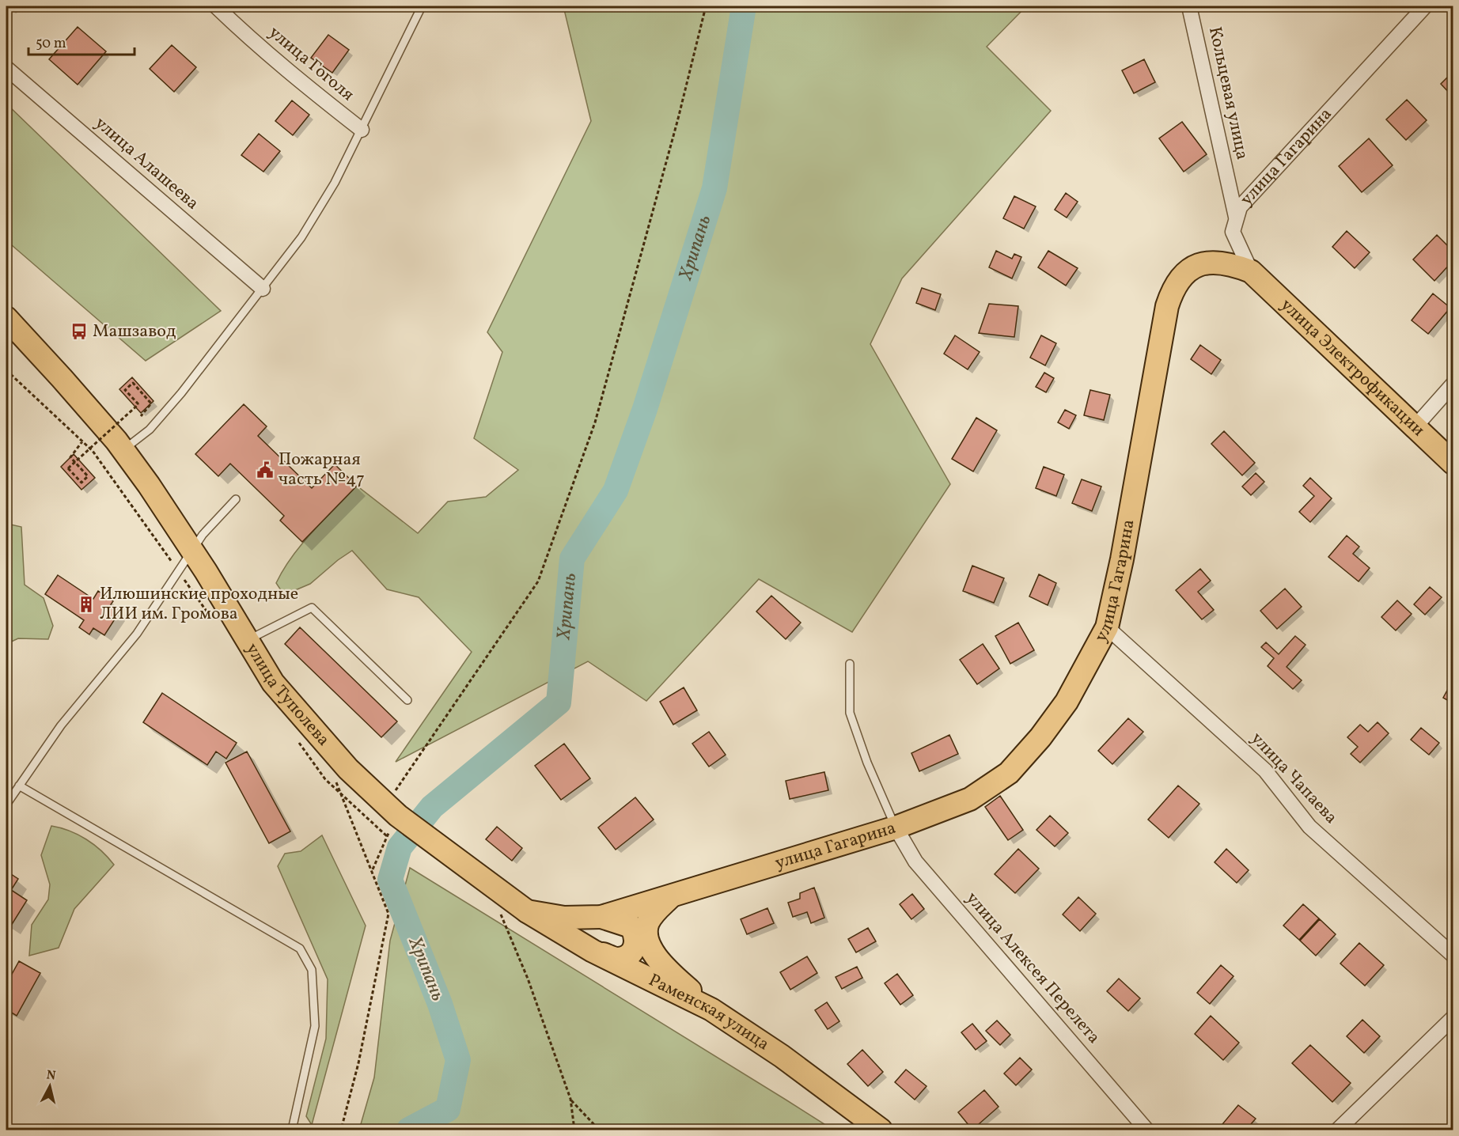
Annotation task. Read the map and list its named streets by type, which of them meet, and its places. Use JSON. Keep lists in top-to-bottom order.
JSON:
{
  "streets": {
    "main road": [
      "улица Гагарина",
      "улица Электрофикации",
      "улица Туполева",
      "Раменская улица"
    ],
    "street": [
      "улица Гоголя",
      "Кольцевая улица",
      "улица Алашеева",
      "улица Чапаева",
      "улица Алексея Перелета"
    ]
  },
  "crossings": [
    ["Кольцевая улица", "улица Гагарина"],
    ["улица Гагарина", "улица Электрофикации"],
    ["улица Гагарина", "улица Туполева"],
    ["улица Гагарина", "улица Чапаева"],
    ["улица Гагарина", "улица Алексея Перелета"],
    ["улица Гагарина", "Раменская улица"],
    ["улица Туполева", "Раменская улица"]
  ],
  "water": ["Хрипань"],
  "places": {
    "bus stop": ["Машзавод"],
    "public building": ["Пожарная часть №47"],
    "building": ["Илюшинские проходные ЛИИ им. Громова"]
  },
  "scale_bar": "50 m",
  "north": "top"
}
